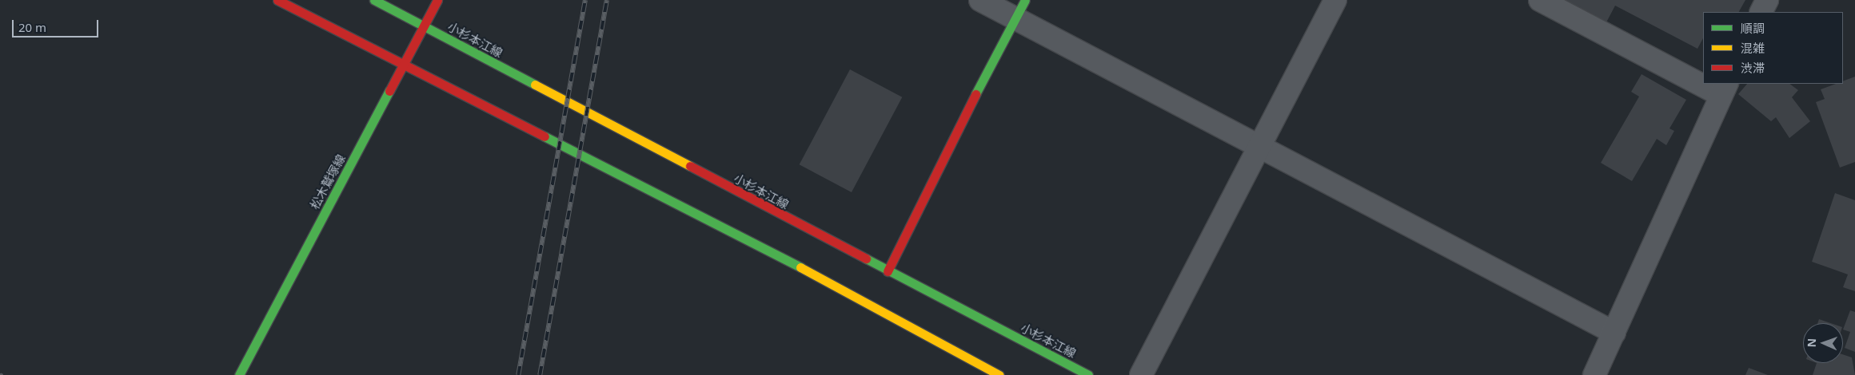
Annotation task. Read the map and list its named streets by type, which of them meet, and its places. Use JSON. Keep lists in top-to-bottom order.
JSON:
{
  "streets": {
    "main road": ["小杉本江線", "松木鷲塚線"]
  },
  "crossings": [
    ["小杉本江線", "松木鷲塚線"]
  ],
  "legend": ["順調", "混雑", "渋滞"],
  "scale_bar": "20 m",
  "north": "left"
}
